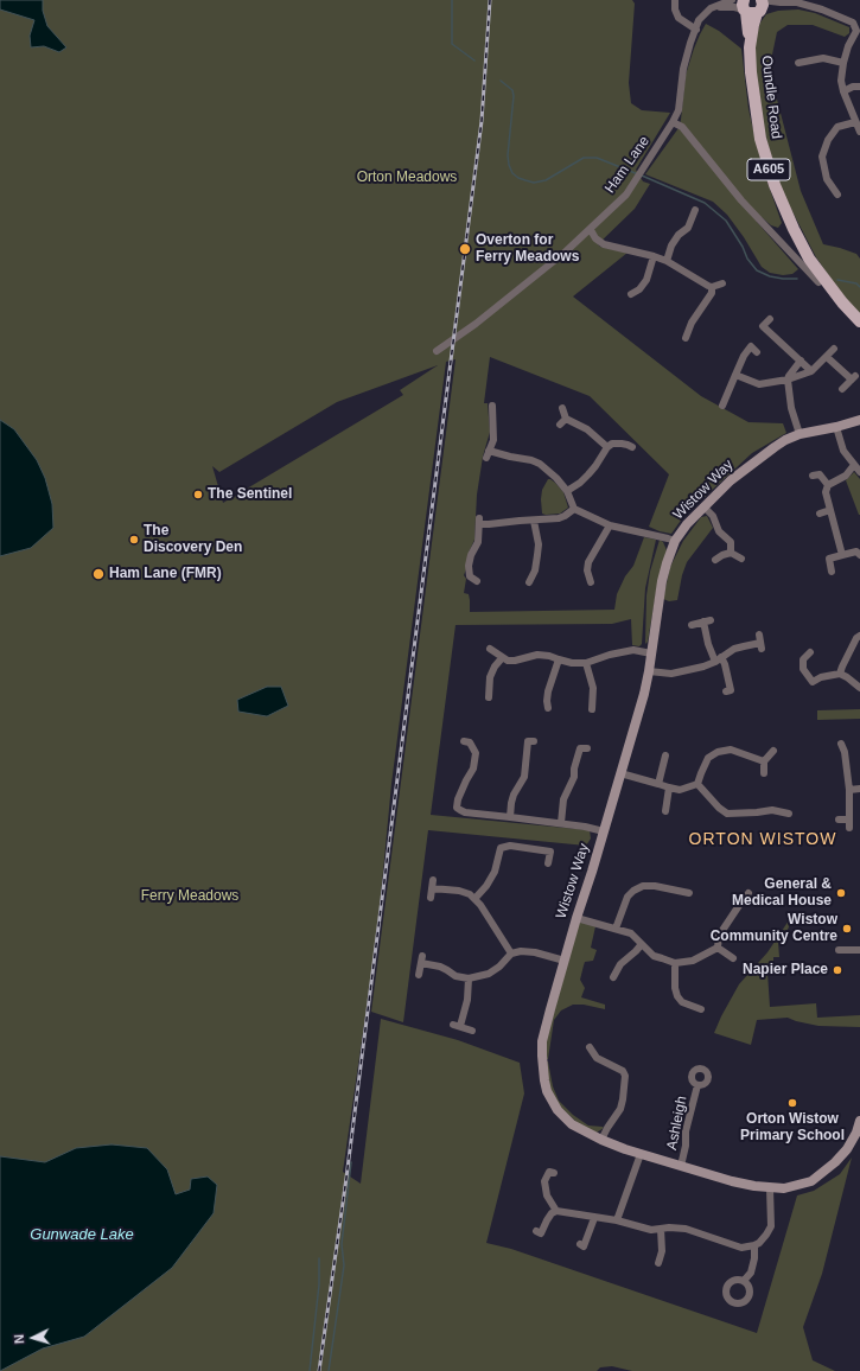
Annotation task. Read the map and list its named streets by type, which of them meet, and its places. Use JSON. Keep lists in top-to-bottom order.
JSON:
{
  "streets": {
    "main road": ["Oundle Road", "A605"],
    "street": ["Ham Lane", "Wistow Way", "Ashleigh"]
  },
  "crossings": [
    ["Oundle Road", "Ham Lane"],
    ["Wistow Way", "Ashleigh"]
  ],
  "districts": ["ORTON WISTOW"],
  "water": ["Gunwade Lake"],
  "parks": ["Orton Meadows", "Ferry Meadows"],
  "places": [
    "Overton for Ferry Meadows",
    "The Sentinel",
    "The Discovery Den",
    "Ham Lane (FMR)",
    "General & Medical House",
    "Wistow Community Centre",
    "Napier Place",
    "Orton Wistow Primary School"
  ],
  "north": "left"
}
